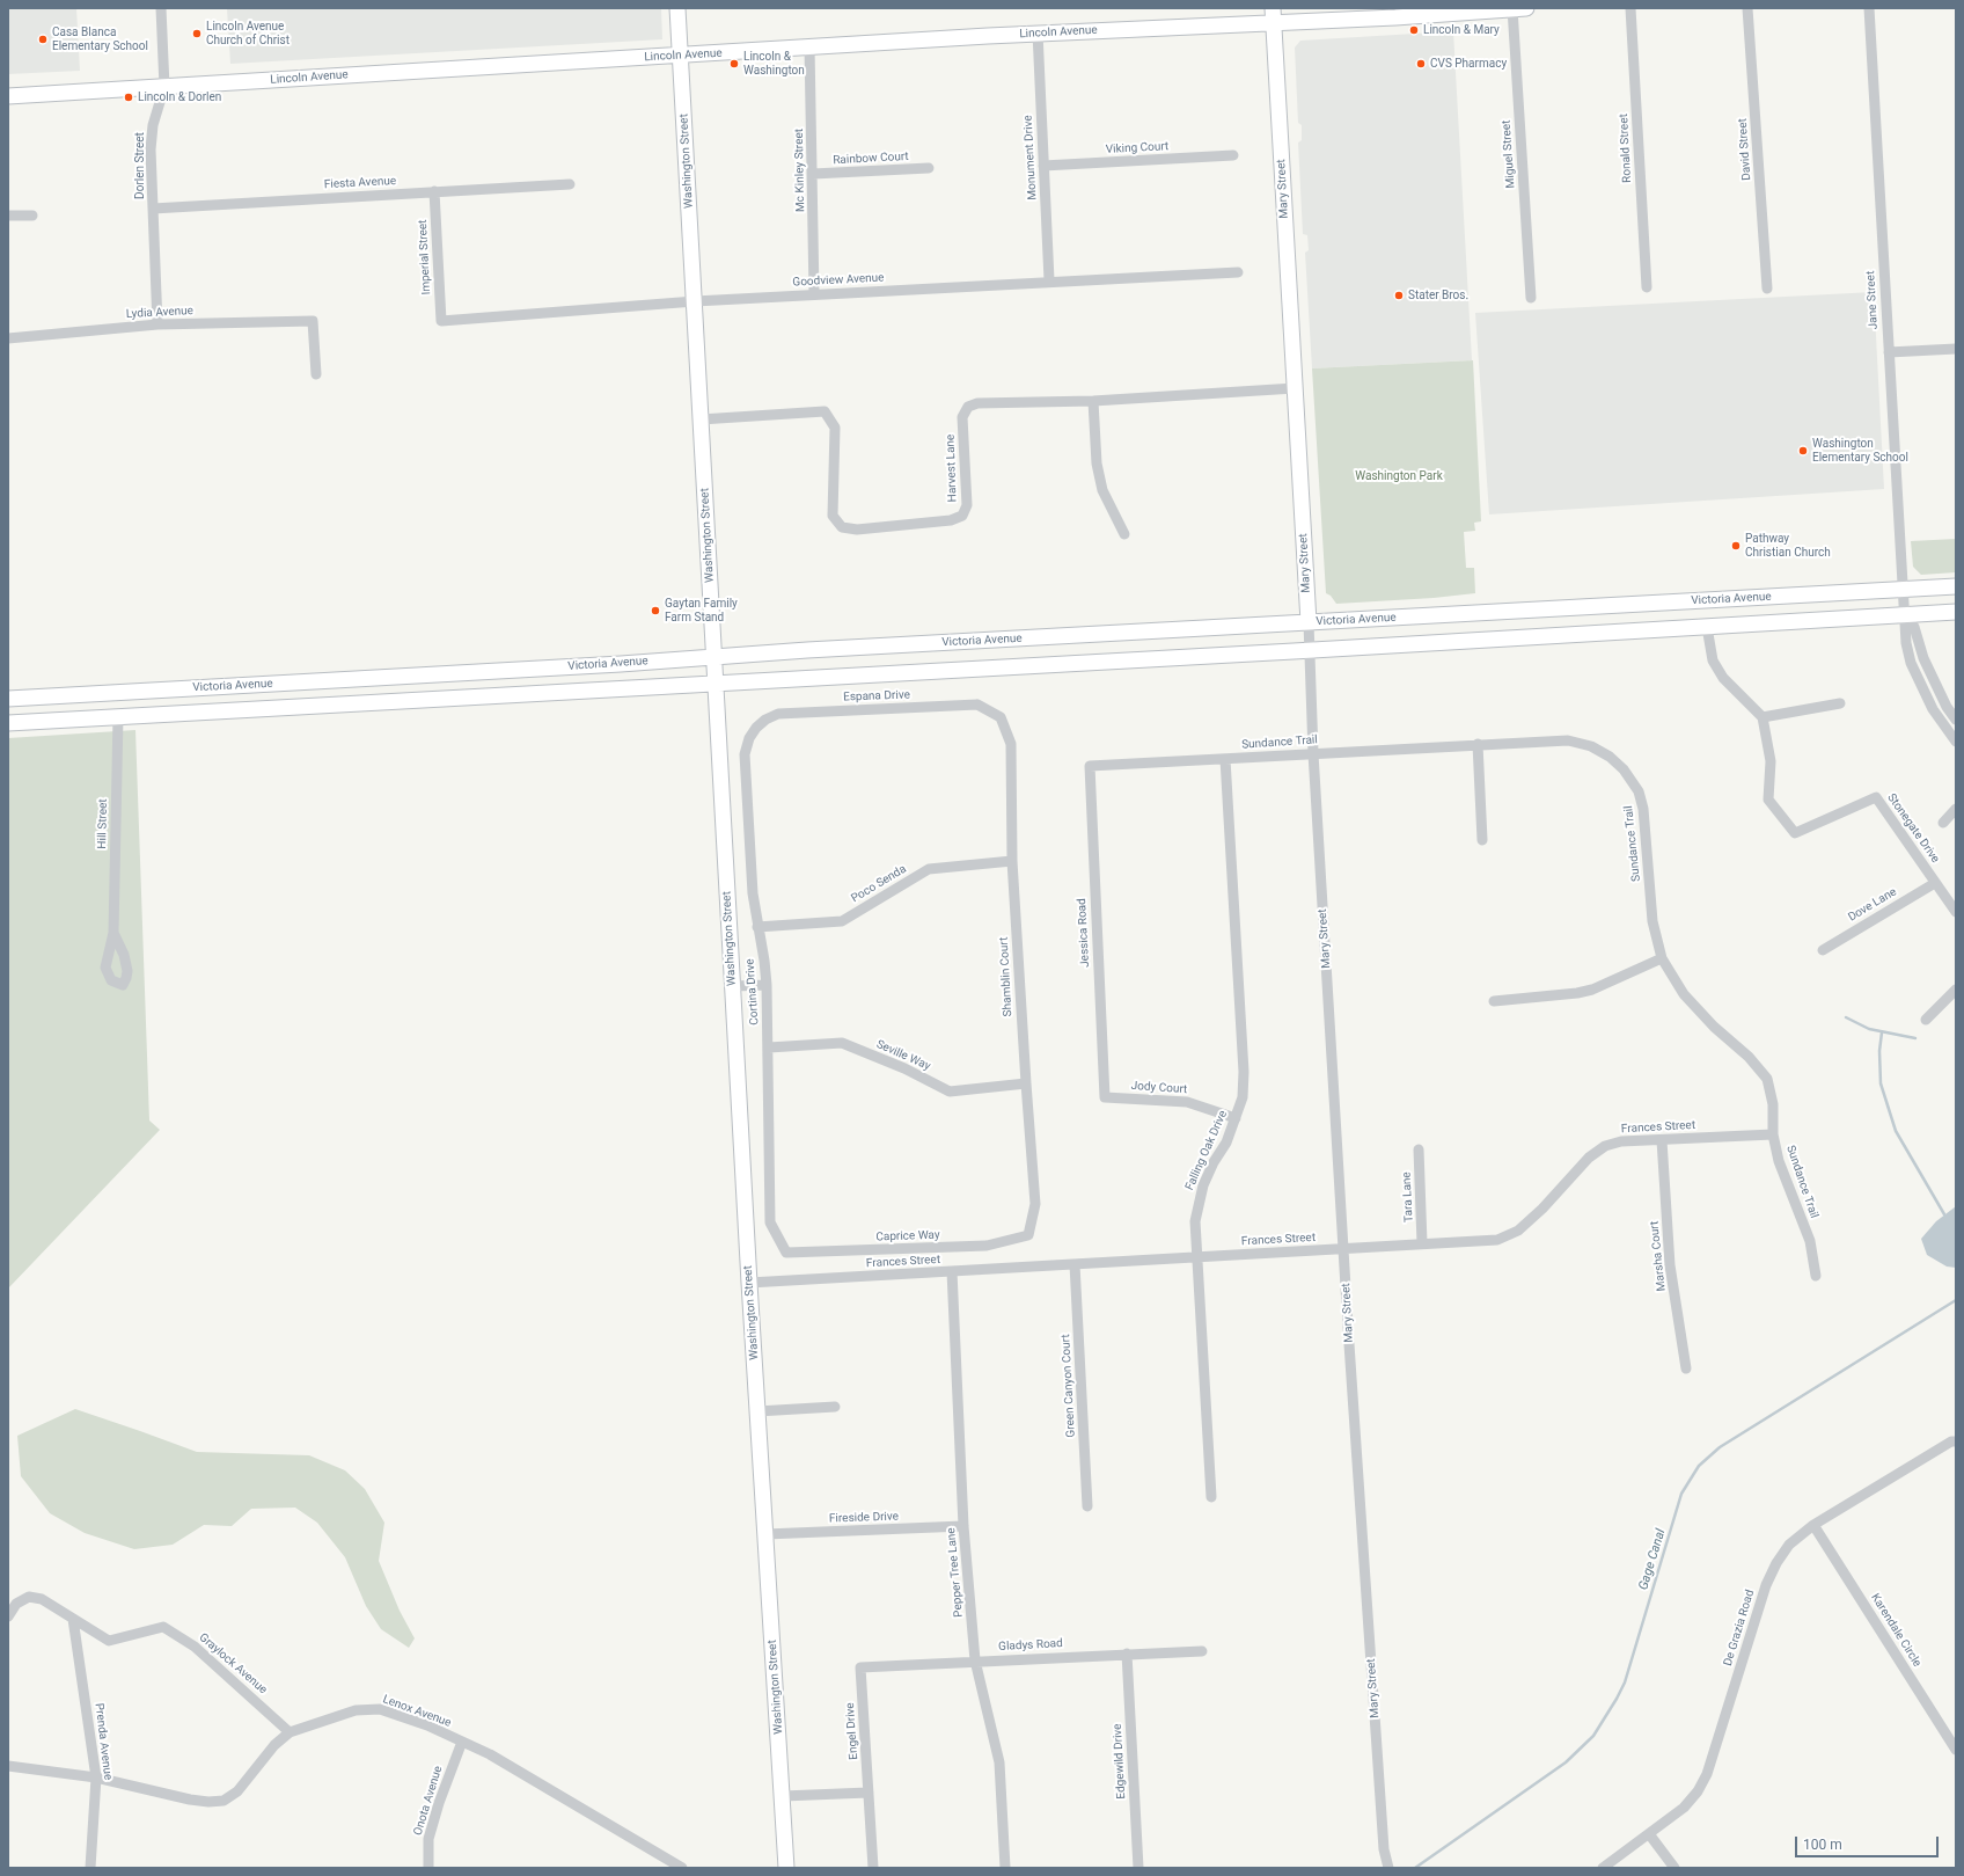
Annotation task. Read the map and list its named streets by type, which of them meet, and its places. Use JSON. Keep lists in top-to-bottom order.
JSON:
{
  "streets": {
    "main road": [
      "Lincoln Avenue",
      "Washington Street",
      "Mary Street",
      "Victoria Avenue"
    ],
    "street": [
      "Viking Court",
      "Ronald Street",
      "David Street",
      "Miguel Street",
      "Monument Drive",
      "Rainbow Court",
      "Dorlen Street",
      "Mc Kinley Street",
      "Fiesta Avenue",
      "Imperial Street",
      "Goodview Avenue",
      "Jane Street",
      "Lydia Avenue",
      "Harvest Lane",
      "Espana Drive",
      "Sundance Trail",
      "Hill Street",
      "Stonegate Drive",
      "Poco Senda",
      "Dove Lane",
      "Jessica Road",
      "Shamblin Court",
      "Cortina Drive",
      "Seville Way",
      "Jody Court",
      "Frances Street",
      "Falling Oak Drive",
      "Tara Lane",
      "Caprice Way",
      "Marsha Court",
      "Green Canyon Court",
      "Fireside Drive",
      "Pepper Tree Lane",
      "De Grazia Road",
      "Karendale Circle",
      "Gladys Road",
      "Graylock Avenue",
      "Lenox Avenue",
      "Engel Drive",
      "Prenda Avenue",
      "Edgewild Drive",
      "Onota Avenue"
    ]
  },
  "crossings": [
    ["Lincoln Avenue", "Miguel Street"],
    ["Lincoln Avenue", "Monument Drive"],
    ["Lincoln Avenue", "Washington Street"],
    ["Lincoln Avenue", "Dorlen Street"],
    ["Lincoln Avenue", "Mc Kinley Street"],
    ["Lincoln Avenue", "Mary Street"],
    ["Viking Court", "Monument Drive"],
    ["Monument Drive", "Goodview Avenue"],
    ["Rainbow Court", "Mc Kinley Street"],
    ["Washington Street", "Goodview Avenue"],
    ["Washington Street", "Harvest Lane"],
    ["Washington Street", "Victoria Avenue"],
    ["Washington Street", "Frances Street"],
    ["Washington Street", "Fireside Drive"],
    ["Dorlen Street", "Fiesta Avenue"],
    ["Dorlen Street", "Lydia Avenue"],
    ["Mc Kinley Street", "Goodview Avenue"],
    ["Fiesta Avenue", "Imperial Street"],
    ["Mary Street", "Harvest Lane"],
    ["Mary Street", "Victoria Avenue"],
    ["Mary Street", "Sundance Trail"],
    ["Mary Street", "Frances Street"],
    ["Imperial Street", "Goodview Avenue"],
    ["Jane Street", "Victoria Avenue"],
    ["Victoria Avenue", "Hill Street"],
    ["Espana Drive", "Shamblin Court"],
    ["Espana Drive", "Cortina Drive"],
    ["Sundance Trail", "Jessica Road"],
    ["Sundance Trail", "Frances Street"],
    ["Sundance Trail", "Falling Oak Drive"],
    ["Stonegate Drive", "Dove Lane"],
    ["Poco Senda", "Shamblin Court"],
    ["Poco Senda", "Cortina Drive"],
    ["Jessica Road", "Jody Court"],
    ["Shamblin Court", "Seville Way"],
    ["Shamblin Court", "Caprice Way"],
    ["Cortina Drive", "Seville Way"],
    ["Cortina Drive", "Caprice Way"],
    ["Jody Court", "Falling Oak Drive"],
    ["Frances Street", "Falling Oak Drive"],
    ["Frances Street", "Tara Lane"],
    ["Frances Street", "Marsha Court"],
    ["Frances Street", "Green Canyon Court"],
    ["Frances Street", "Pepper Tree Lane"],
    ["Fireside Drive", "Pepper Tree Lane"],
    ["Pepper Tree Lane", "Gladys Road"],
    ["De Grazia Road", "Karendale Circle"],
    ["Gladys Road", "Engel Drive"],
    ["Gladys Road", "Edgewild Drive"],
    ["Graylock Avenue", "Lenox Avenue"],
    ["Graylock Avenue", "Prenda Avenue"],
    ["Lenox Avenue", "Prenda Avenue"],
    ["Lenox Avenue", "Onota Avenue"]
  ],
  "water": ["Gage Canal"],
  "parks": ["Washington Park"],
  "places": [
    "Lincoln & Mary",
    "Lincoln Avenue Church of Christ",
    "Casa Blanca Elementary School",
    "Lincoln & Washington",
    "CVS Pharmacy",
    "Lincoln & Dorlen",
    "Stater Bros.",
    "Washington Elementary School",
    "Pathway Christian Church",
    "Gaytan Family Farm Stand"
  ],
  "scale_bar": "100 m"
}
